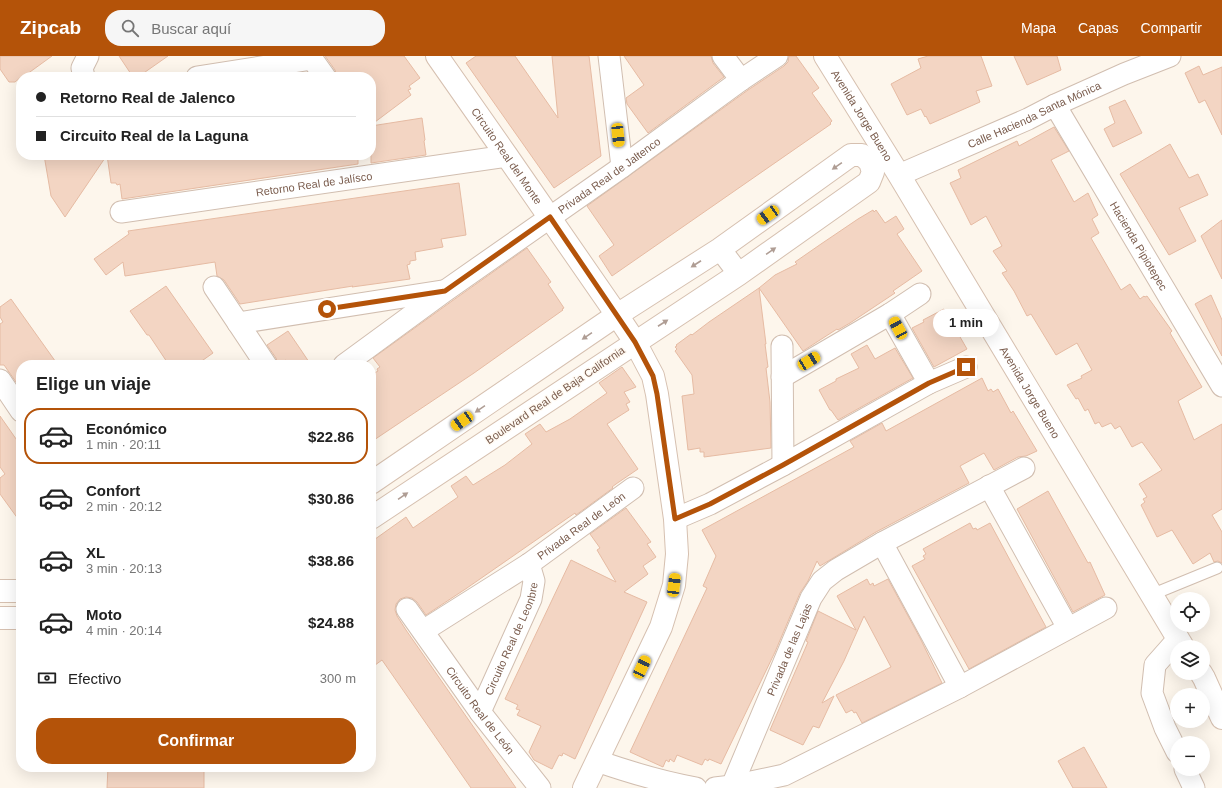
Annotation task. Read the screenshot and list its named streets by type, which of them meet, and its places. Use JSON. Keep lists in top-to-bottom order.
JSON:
{
  "streets": {
    "street": [
      "Avenida Jorge Bueno",
      "Calle Hacienda Santa Mónica",
      "Circuito Real del Monte",
      "Privada Real de Jaltenco",
      "Retorno Real de Jalísco",
      "Hacienda Pipiotepec",
      "Boulevard Real de Baja California",
      "Privada Real de León",
      "Circuito Real de Leonbre",
      "Privada de las Lajas",
      "Circuito Real de León"
    ]
  },
  "crossings": [
    ["Avenida Jorge Bueno", "Calle Hacienda Santa Mónica"],
    ["Calle Hacienda Santa Mónica", "Hacienda Pipiotepec"],
    ["Circuito Real del Monte", "Privada Real de Jaltenco"],
    ["Circuito Real del Monte", "Retorno Real de Jalísco"],
    ["Circuito Real del Monte", "Boulevard Real de Baja California"],
    ["Privada Real de León", "Circuito Real de Leonbre"],
    ["Circuito Real de Leonbre", "Circuito Real de León"]
  ],
  "page": {
    "header": "Zipcab",
    "search": "Buscar aquí",
    "nav": ["Mapa", "Capas", "Compartir"],
    "banner": ["Retorno Real de Jalenco", "Circuito Real de la Laguna"],
    "bubble": "1 min",
    "heading": "Elige un viaje",
    "list": [
      {
        "name": "Económico",
        "note": "1 min · 20:11",
        "value": "$22.86"
      },
      {
        "name": "Confort",
        "note": "2 min · 20:12",
        "value": "$30.86"
      },
      {
        "name": "XL",
        "note": "3 min · 20:13",
        "value": "$38.86"
      },
      {
        "name": "Moto",
        "note": "4 min · 20:14",
        "value": "$24.88"
      }
    ],
    "map_buttons": ["+", "−"],
    "pay": ["Efectivo", "300 m"],
    "buttons": "Confirmar"
  }
}
